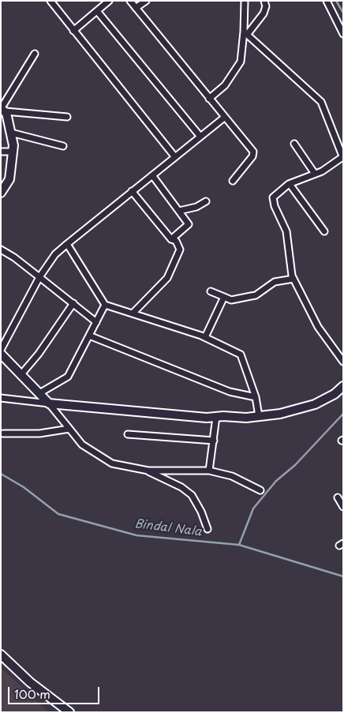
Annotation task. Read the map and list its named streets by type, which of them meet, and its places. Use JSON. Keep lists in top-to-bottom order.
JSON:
{
  "water": ["Bindal Nala"],
  "scale_bar": "100 m"
}
